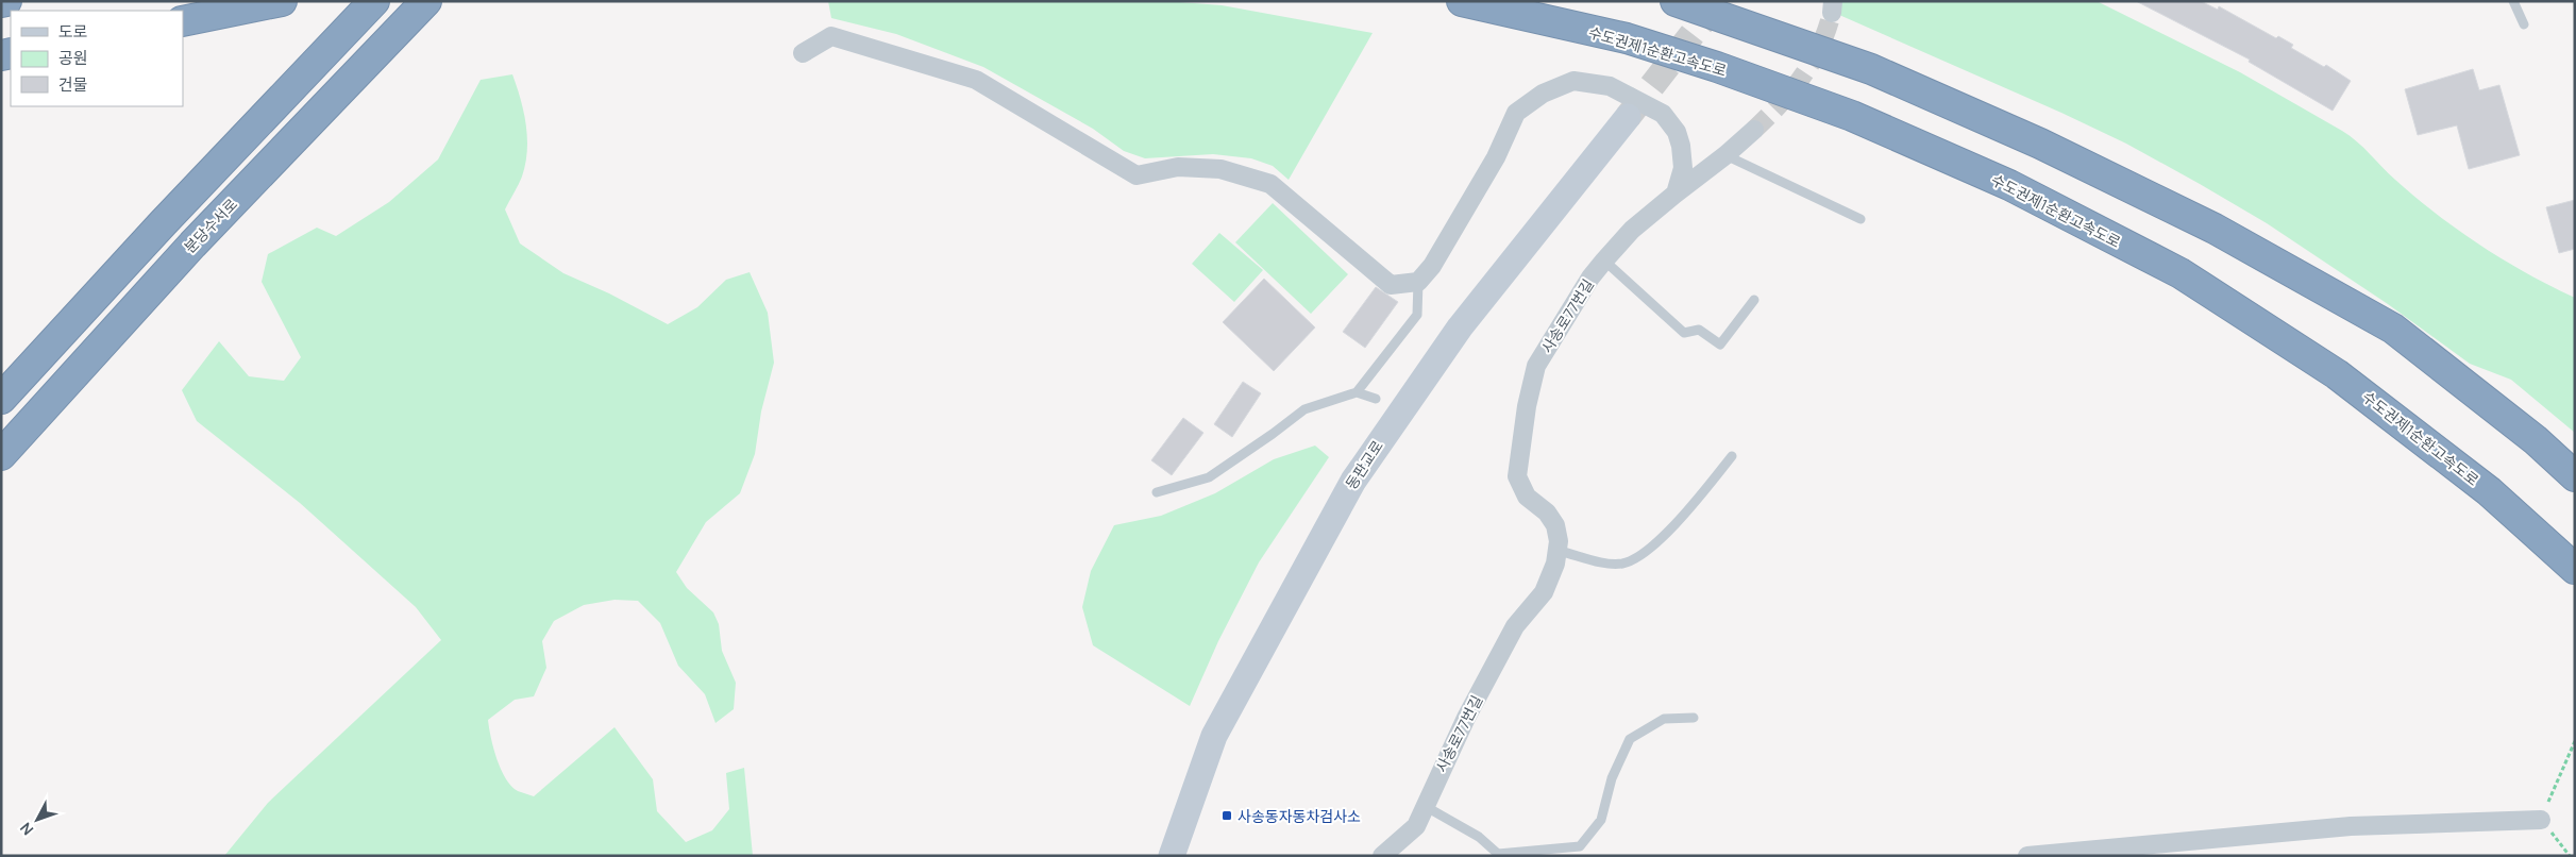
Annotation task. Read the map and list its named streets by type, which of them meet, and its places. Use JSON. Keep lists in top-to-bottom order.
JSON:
{
  "streets": {
    "highway": ["수도권제1순환고속도로", "분당수서로"],
    "main road": ["동판교로"],
    "street": ["사송로77번길"]
  },
  "places": {
    "transit": ["사송동자동차검사소"]
  },
  "legend": ["도로", "공원", "건물"],
  "north": "bottom left"
}
